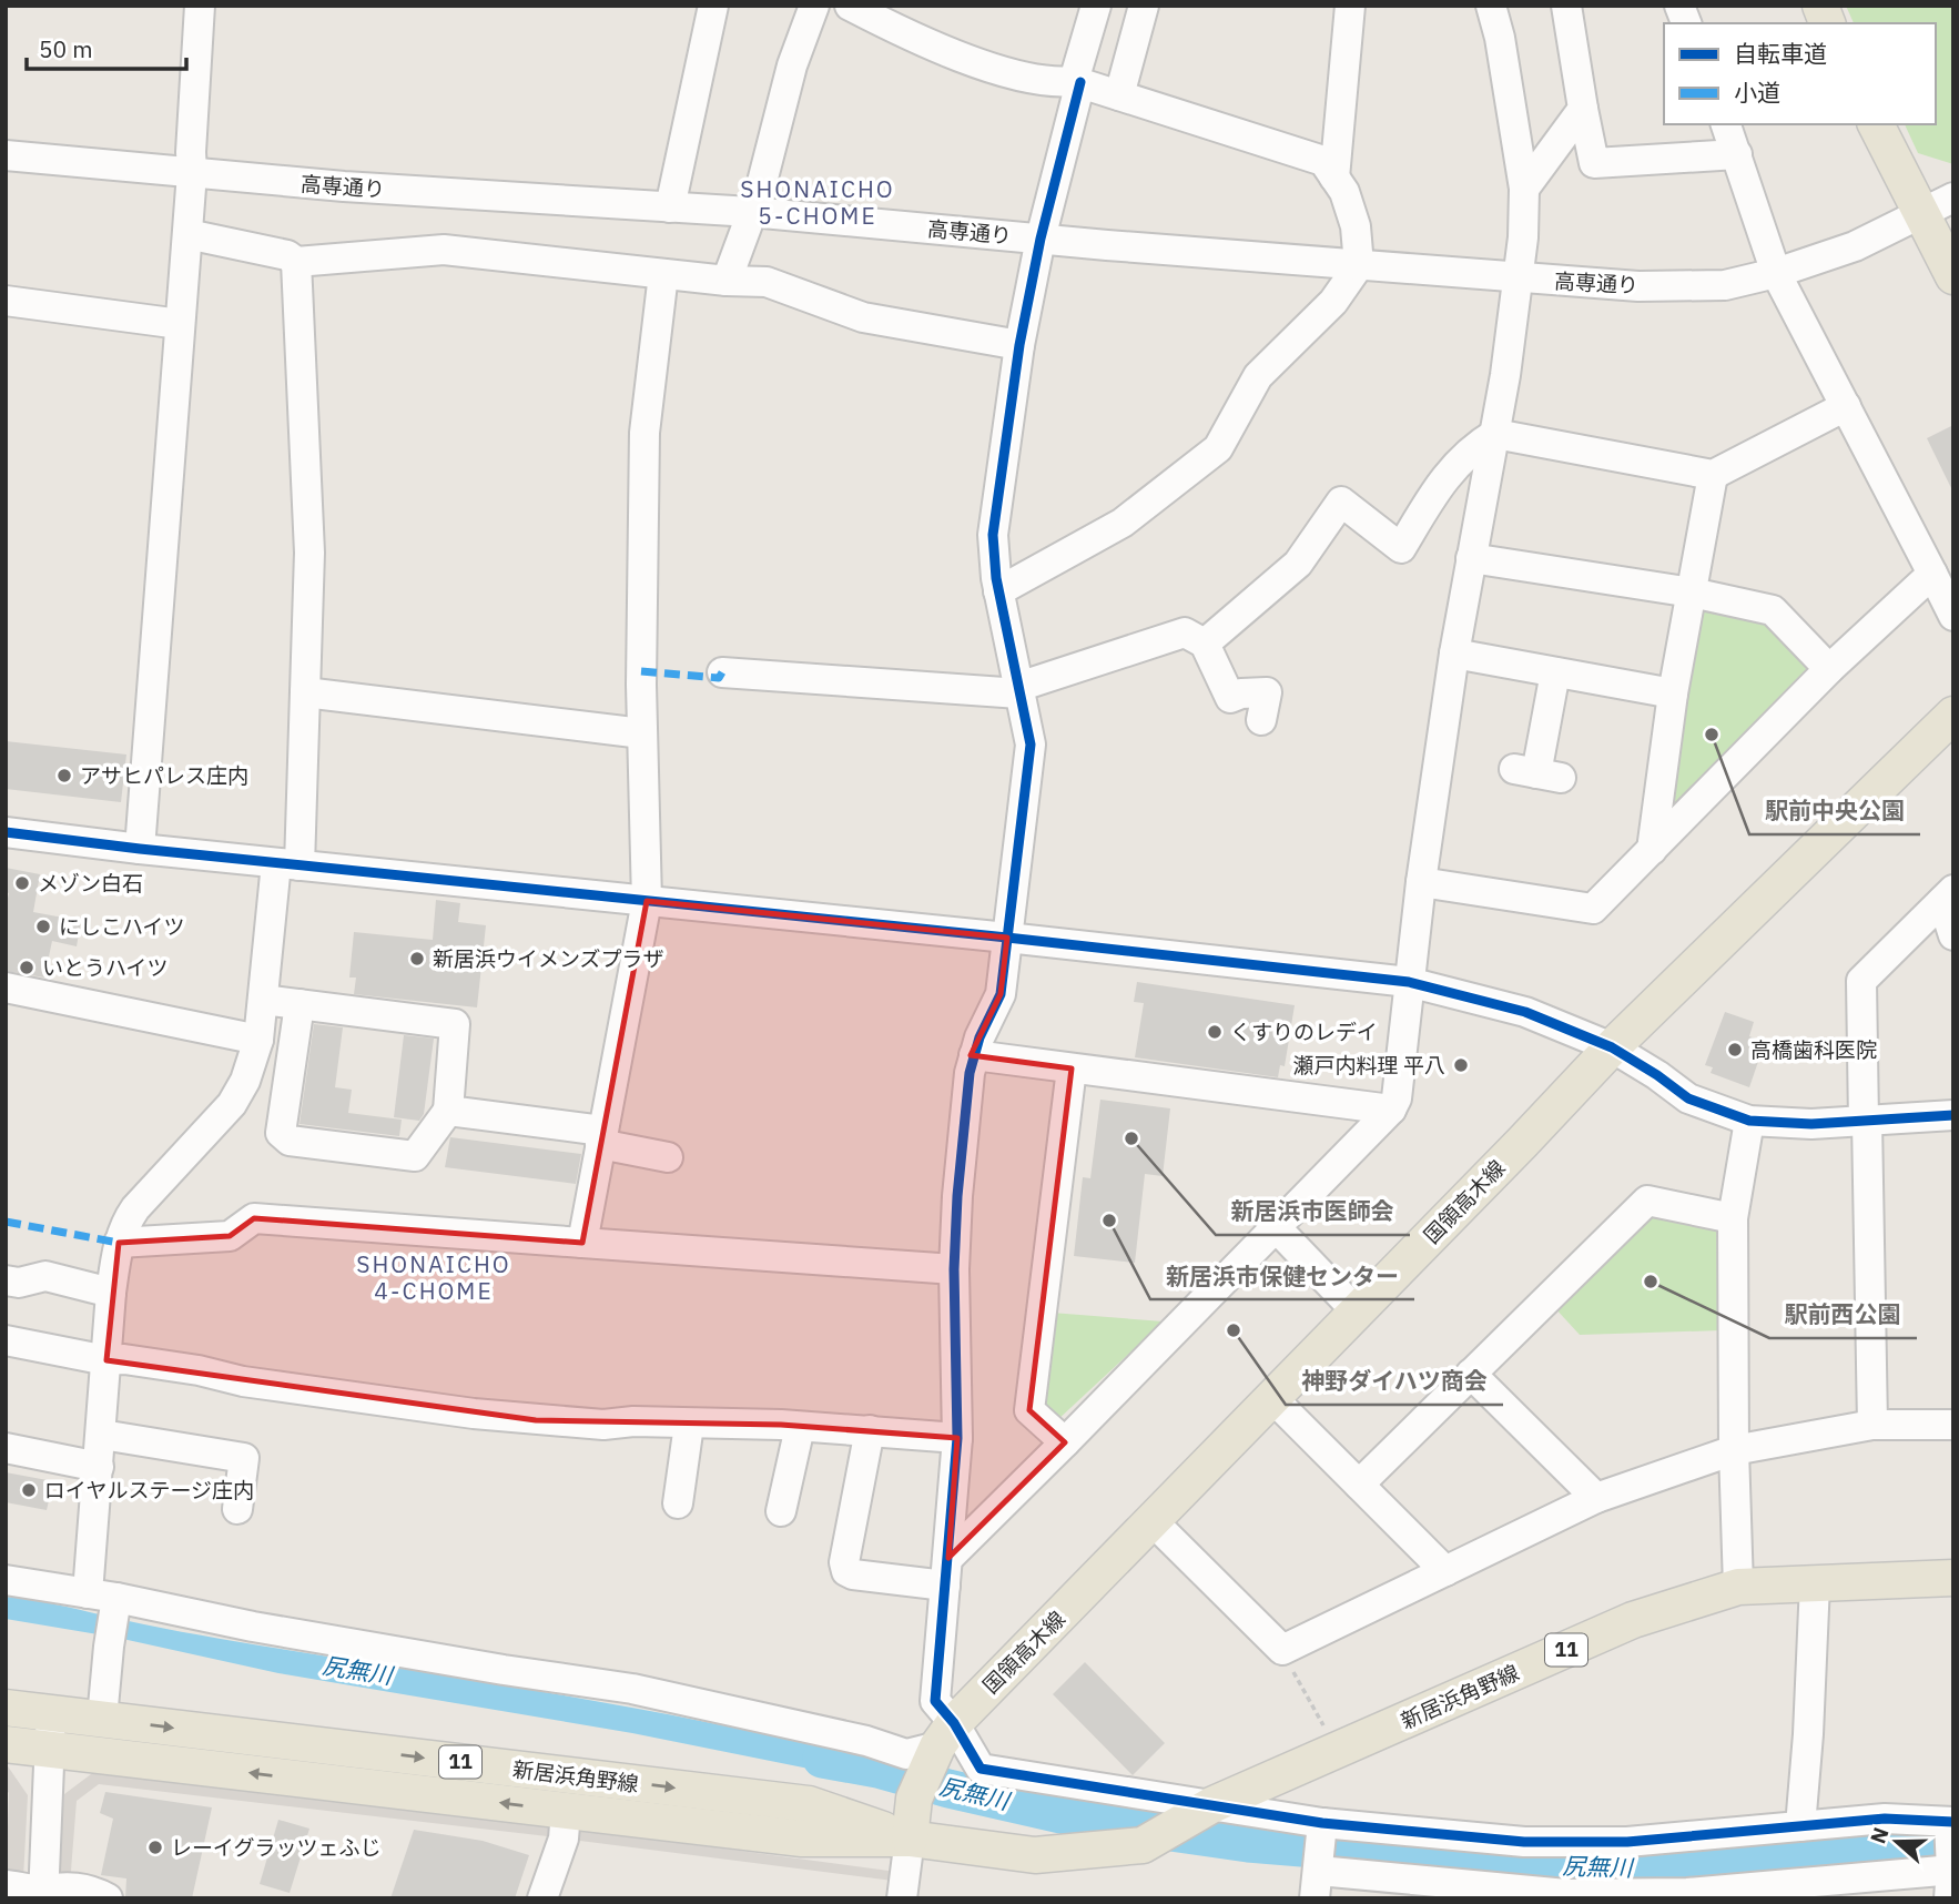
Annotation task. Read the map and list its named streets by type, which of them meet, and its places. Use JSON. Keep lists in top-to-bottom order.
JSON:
{
  "streets": {
    "main road": ["国領高木線", "11", "新居浜角野線"],
    "street": ["高専通り"]
  },
  "districts": ["SHONAICHO 5-CHOME", "SHONAICHO 4-CHOME"],
  "water": ["尻無川"],
  "places": [
    "駅前中央公園",
    "アサヒパレス庄内",
    "メゾン白石",
    "にしこハイツ",
    "新居浜ウイメンズプラザ",
    "いとうハイツ",
    "くすりのレデイ",
    "高橋歯科医院",
    "瀬戸内料理 平八",
    "新居浜市医師会",
    "新居浜市保健センター",
    "駅前西公園",
    "神野ダイハツ商会",
    "ロイヤルステージ庄内",
    "レーイグラッツェふじ"
  ],
  "legend": ["自転車道", "小道"],
  "scale_bar": "50 m",
  "north": "left"
}
